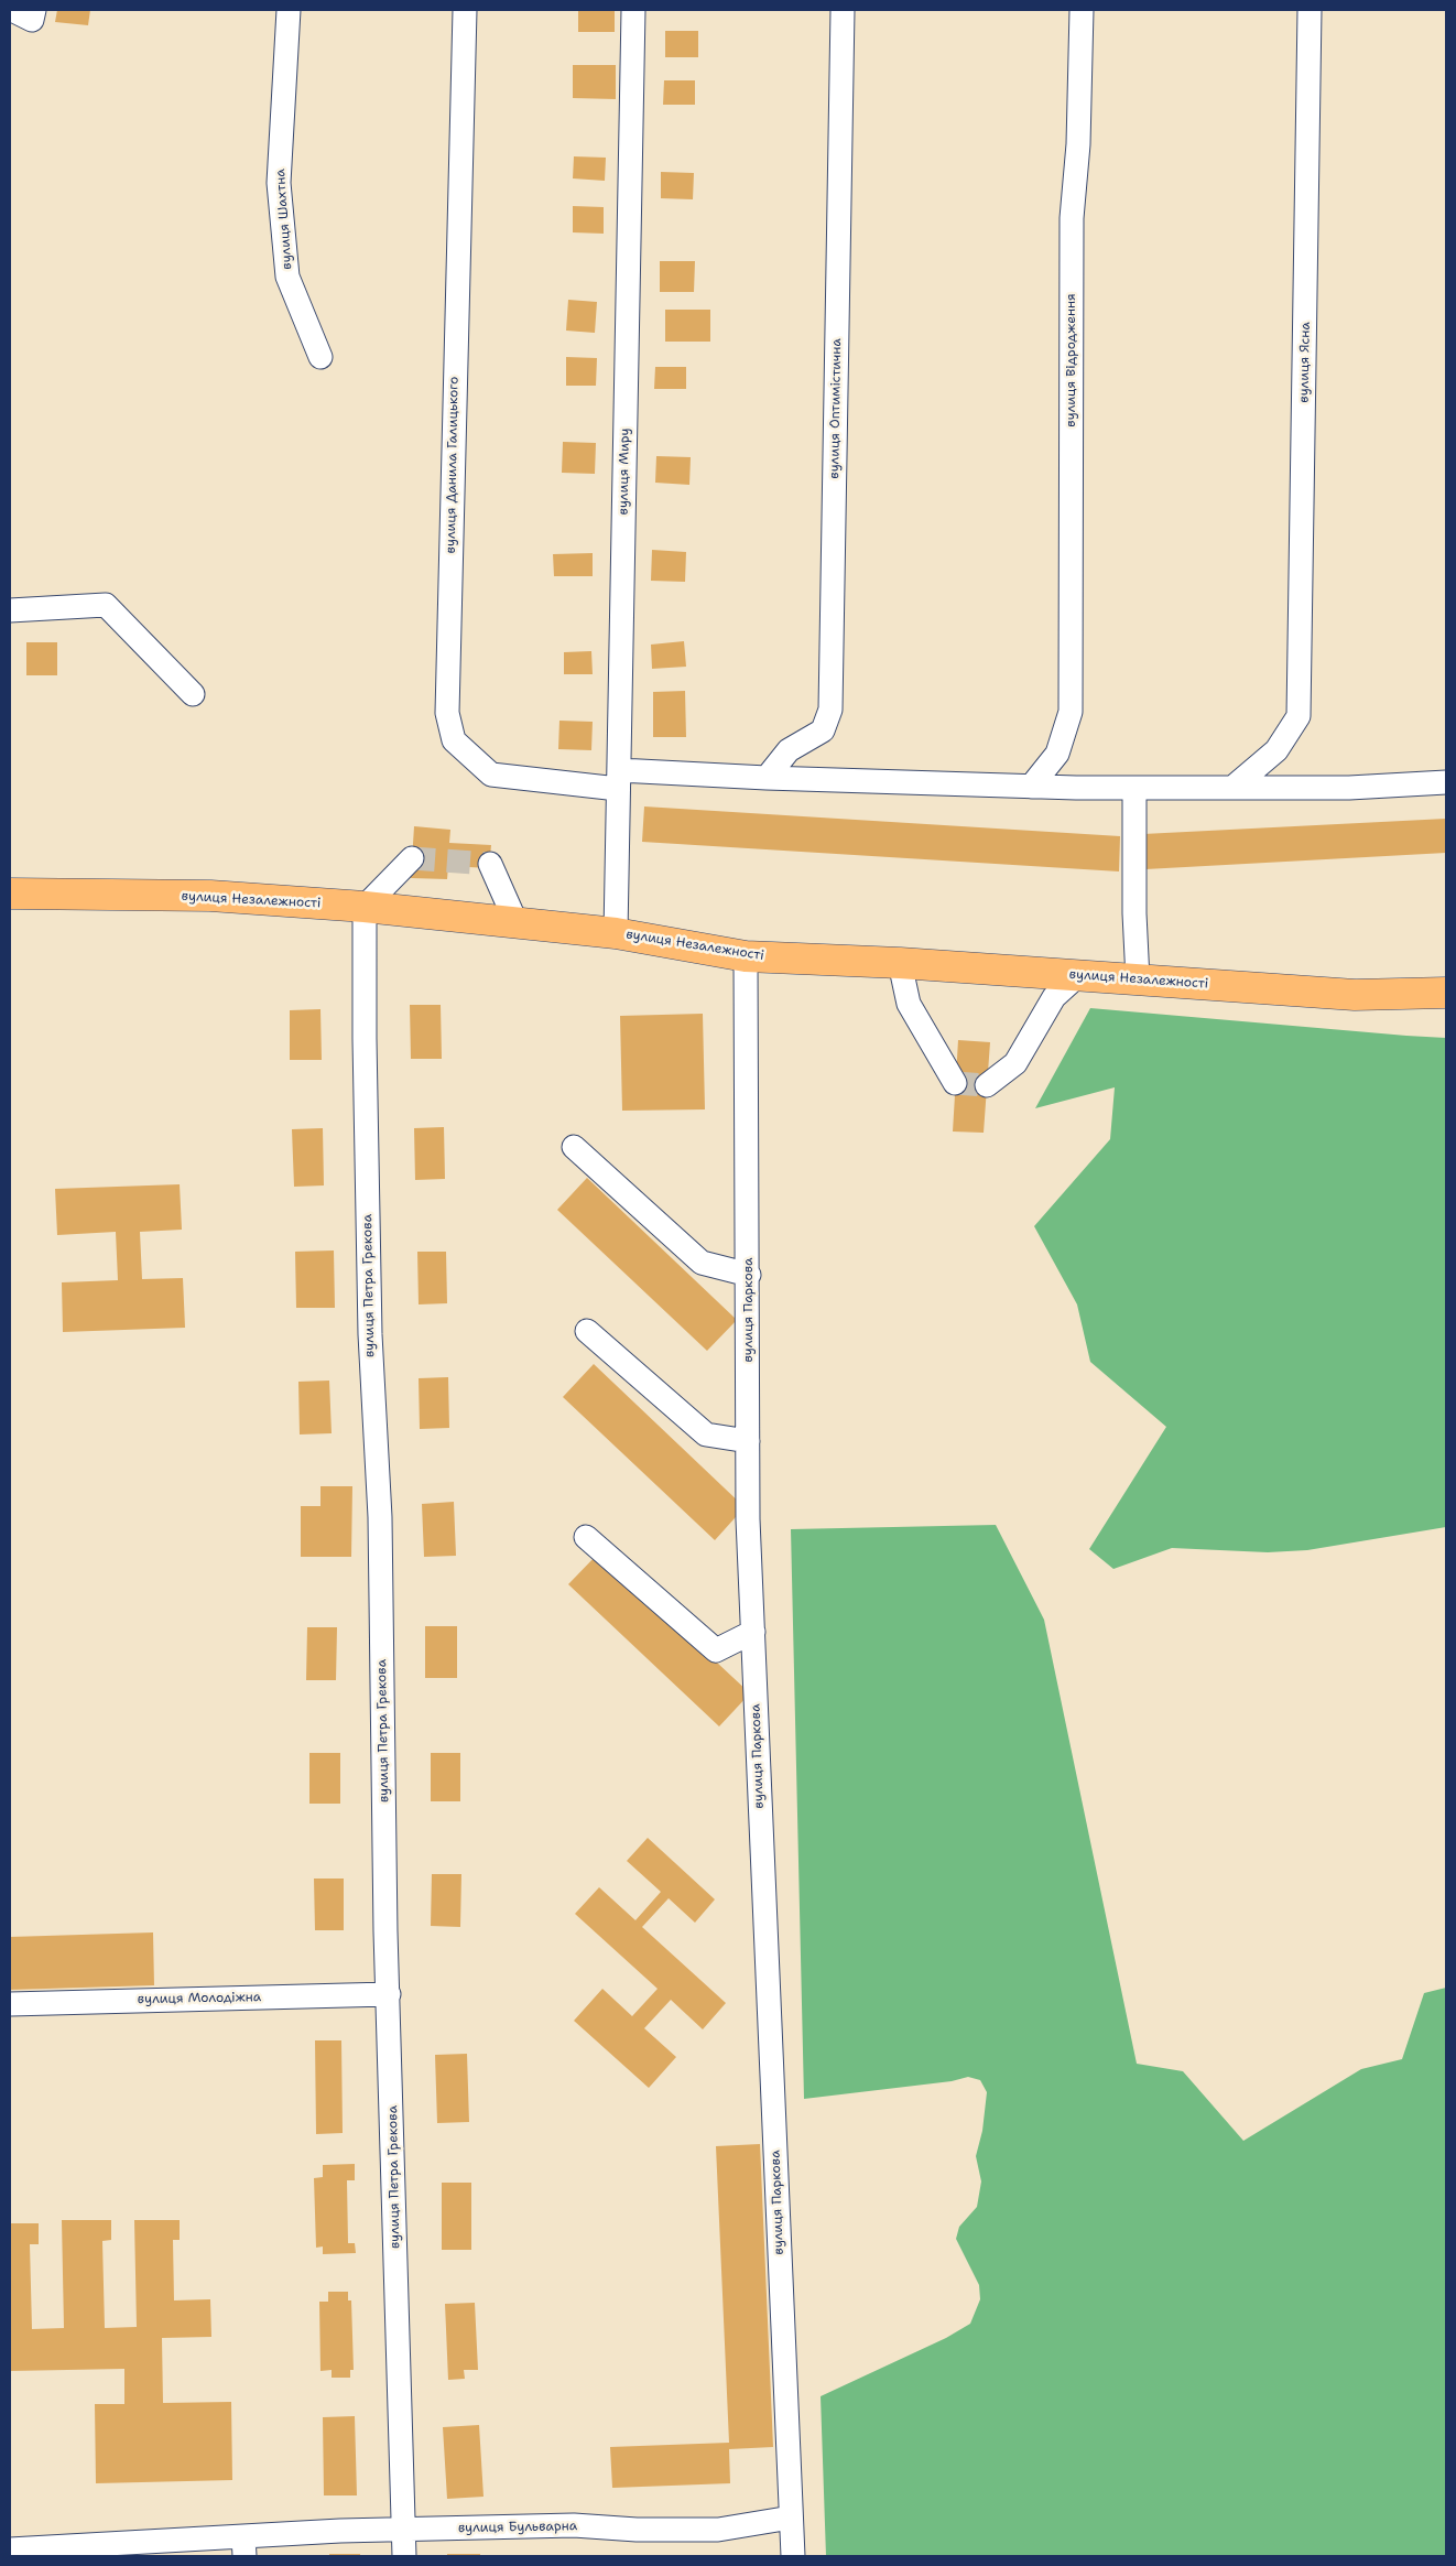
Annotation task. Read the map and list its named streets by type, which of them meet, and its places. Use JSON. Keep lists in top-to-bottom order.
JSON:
{
  "streets": {
    "main road": ["вулиця Незалежності"],
    "street": [
      "вулиця Шахтна",
      "вулиця Відродження",
      "вулиця Ясна",
      "вулиця Оптимістична",
      "вулиця Данила Галицького",
      "вулиця Миру",
      "вулиця Петра Грекова",
      "вулиця Паркова",
      "вулиця Молодіжна",
      "вулиця Бульварна"
    ]
  },
  "crossings": [
    ["вулиця Відродження", "вулиця Данила Галицького"],
    ["вулиця Ясна", "вулиця Данила Галицького"],
    ["вулиця Оптимістична", "вулиця Данила Галицького"],
    ["вулиця Данила Галицького", "вулиця Миру"],
    ["вулиця Миру", "вулиця Незалежності"],
    ["вулиця Незалежності", "вулиця Петра Грекова"],
    ["вулиця Незалежності", "вулиця Паркова"],
    ["вулиця Петра Грекова", "вулиця Молодіжна"],
    ["вулиця Петра Грекова", "вулиця Бульварна"],
    ["вулиця Паркова", "вулиця Бульварна"]
  ]
}
